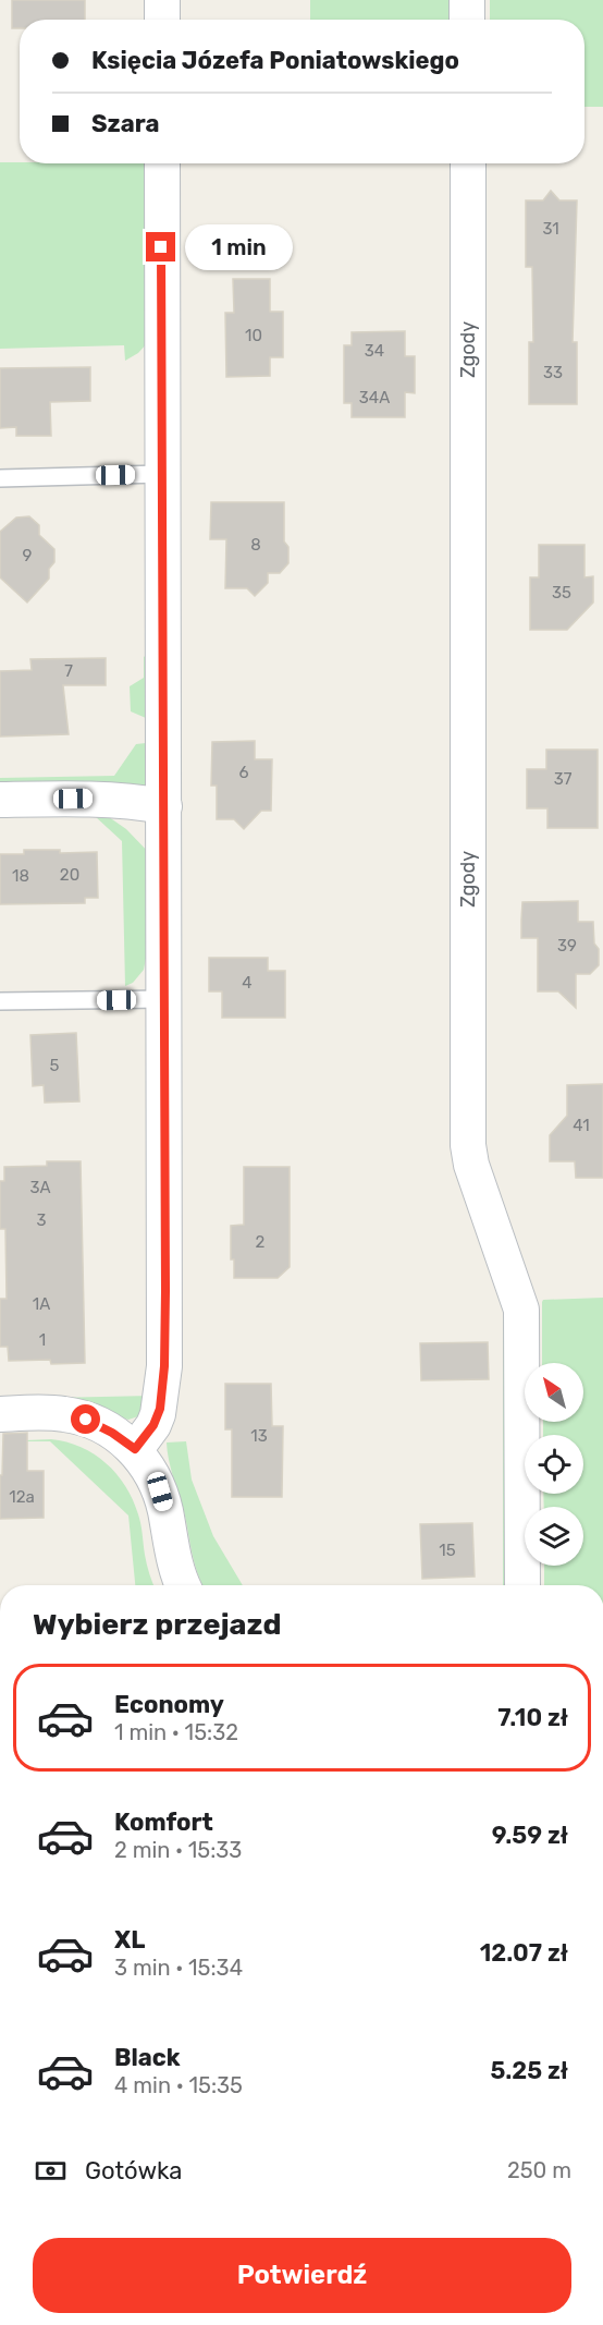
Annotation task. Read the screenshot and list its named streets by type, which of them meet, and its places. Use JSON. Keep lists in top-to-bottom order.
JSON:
{
  "streets": {
    "street": ["Zgody"]
  },
  "house_numbers": [
    "31",
    "10",
    "34",
    "33",
    "34A",
    "8",
    "9",
    "35",
    "7",
    "6",
    "37",
    "20",
    "18",
    "39",
    "4",
    "5",
    "41",
    "3A",
    "3",
    "2",
    "1A",
    "1",
    "13",
    "12a",
    "15"
  ],
  "north": "top left",
  "page": {
    "banner": ["Księcia Józefa Poniatowskiego", "Szara"],
    "bubble": "1 min",
    "heading": "Wybierz przejazd",
    "list": [
      {
        "name": "Economy",
        "note": "1 min · 15:32",
        "value": "7.10 zł"
      },
      {
        "name": "Komfort",
        "note": "2 min · 15:33",
        "value": "9.59 zł"
      },
      {
        "name": "XL",
        "note": "3 min · 15:34",
        "value": "12.07 zł"
      },
      {
        "name": "Black",
        "note": "4 min · 15:35",
        "value": "5.25 zł"
      }
    ],
    "pay": ["Gotówka", "250 m"],
    "buttons": "Potwierdź"
  }
}
